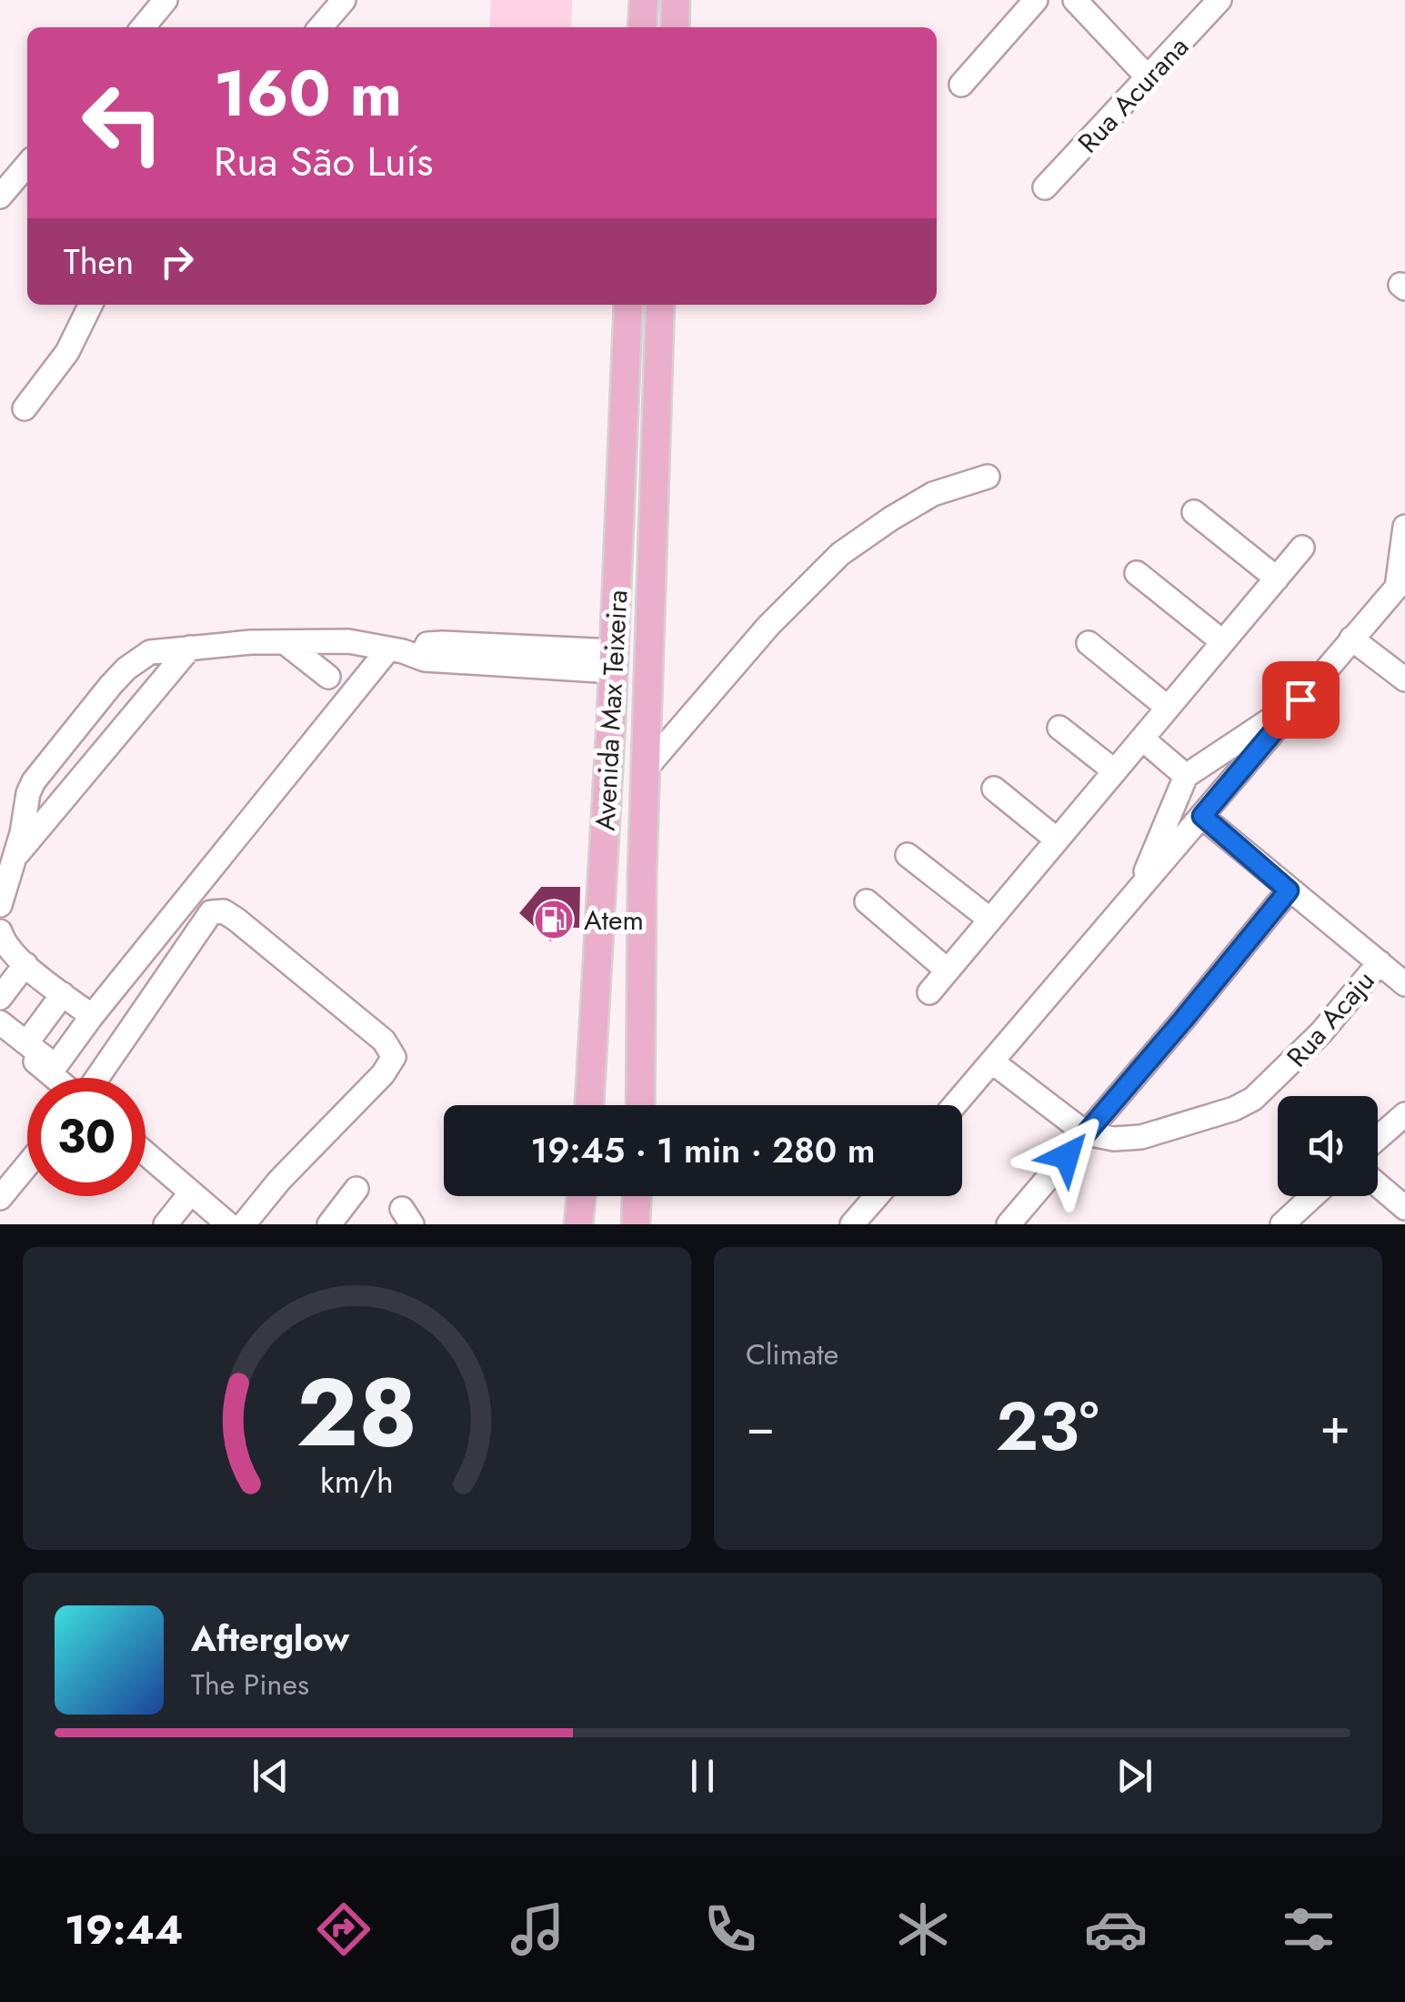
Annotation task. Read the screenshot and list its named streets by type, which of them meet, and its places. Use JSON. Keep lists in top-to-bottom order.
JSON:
{
  "streets": {
    "main road": ["Avenida Max Teixeira"],
    "street": ["Rua Acurana", "Rua Acaju"]
  },
  "places": {
    "fuel station": ["Atem"]
  },
  "page": {
    "turn": ["160 m", "Rua São Luís"],
    "then": "Then",
    "limit": "30",
    "trip": "19:45 · 1 min · 280 m",
    "tile": "Climate",
    "heat": ["−", "23°", "+"],
    "song": ["Afterglow", "The Pines"],
    "tabs": "19:44",
    "gauge": ["28", "km/h"]
  }
}
